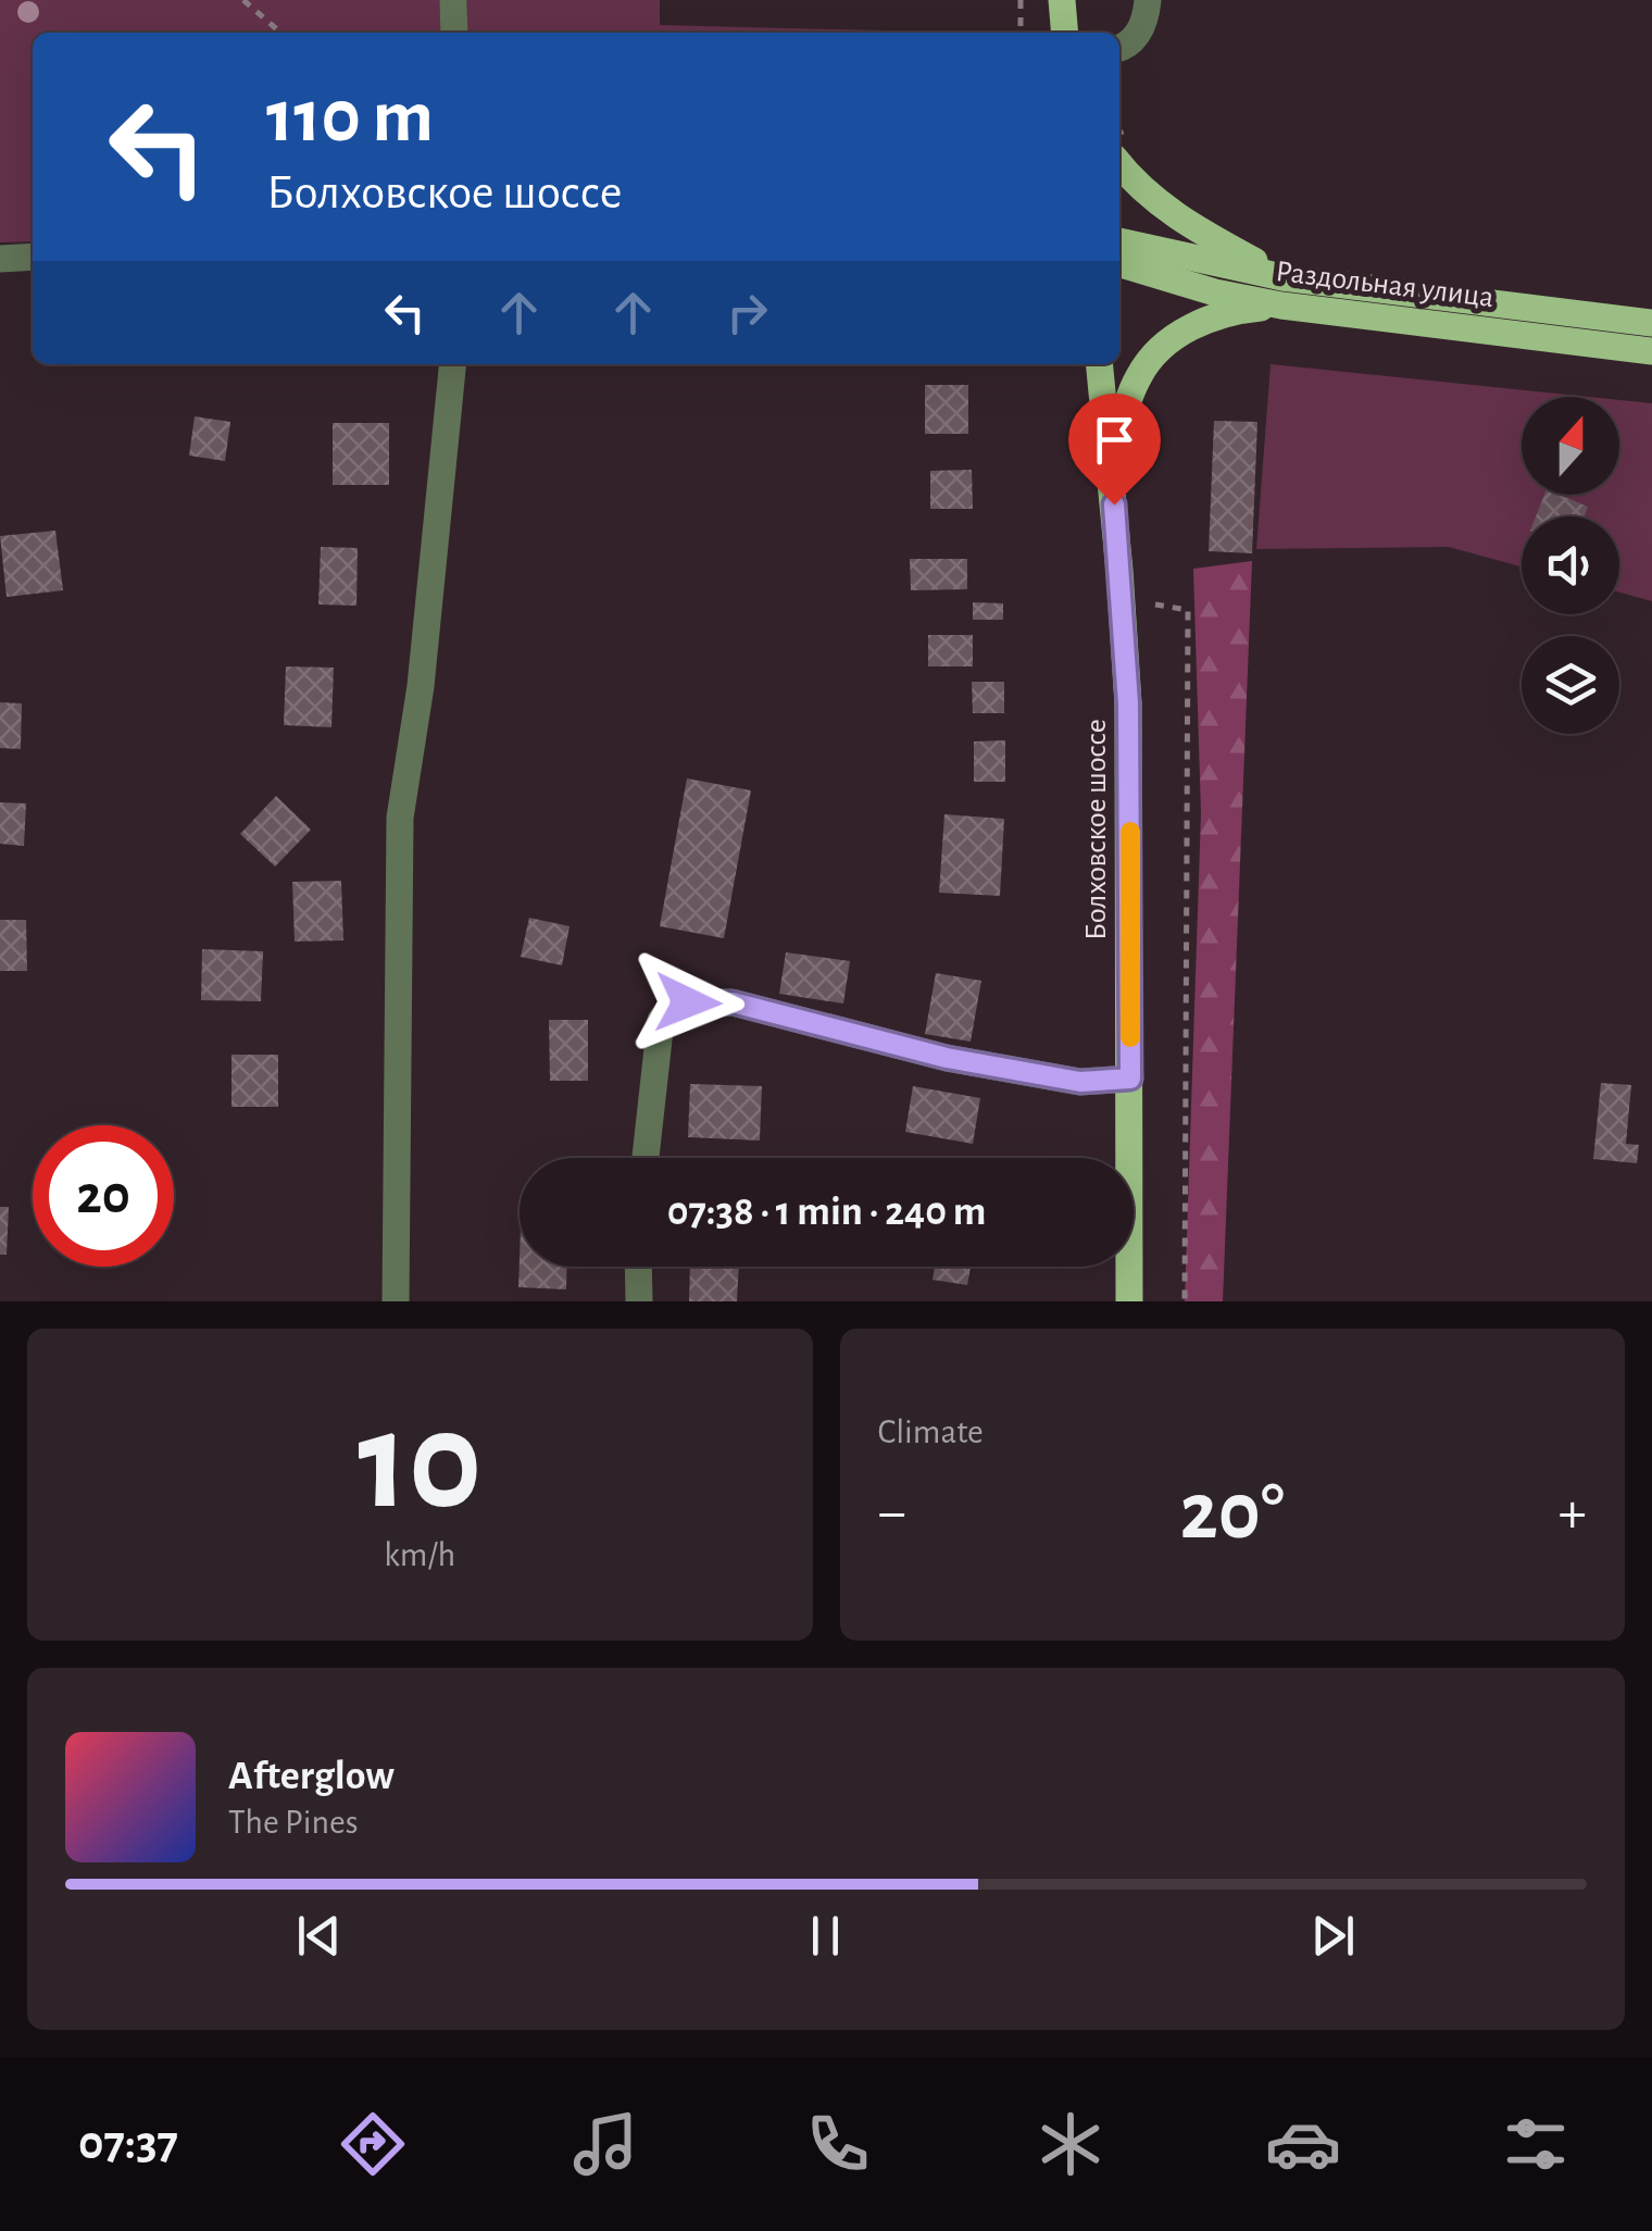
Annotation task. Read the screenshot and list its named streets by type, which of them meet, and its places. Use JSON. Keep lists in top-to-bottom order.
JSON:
{
  "streets": {
    "main road": ["Раздольная улица", "Болховское шоссе"]
  },
  "north": "top",
  "page": {
    "turn": ["110 m", "Болховское шоссе"],
    "limit": "20",
    "trip": "07:38 · 1 min · 240 m",
    "tile": [
      ["10", "km/h"],
      "Climate"
    ],
    "heat": ["−", "20°", "+"],
    "song": ["Afterglow", "The Pines"],
    "tabs": "07:37"
  }
}
